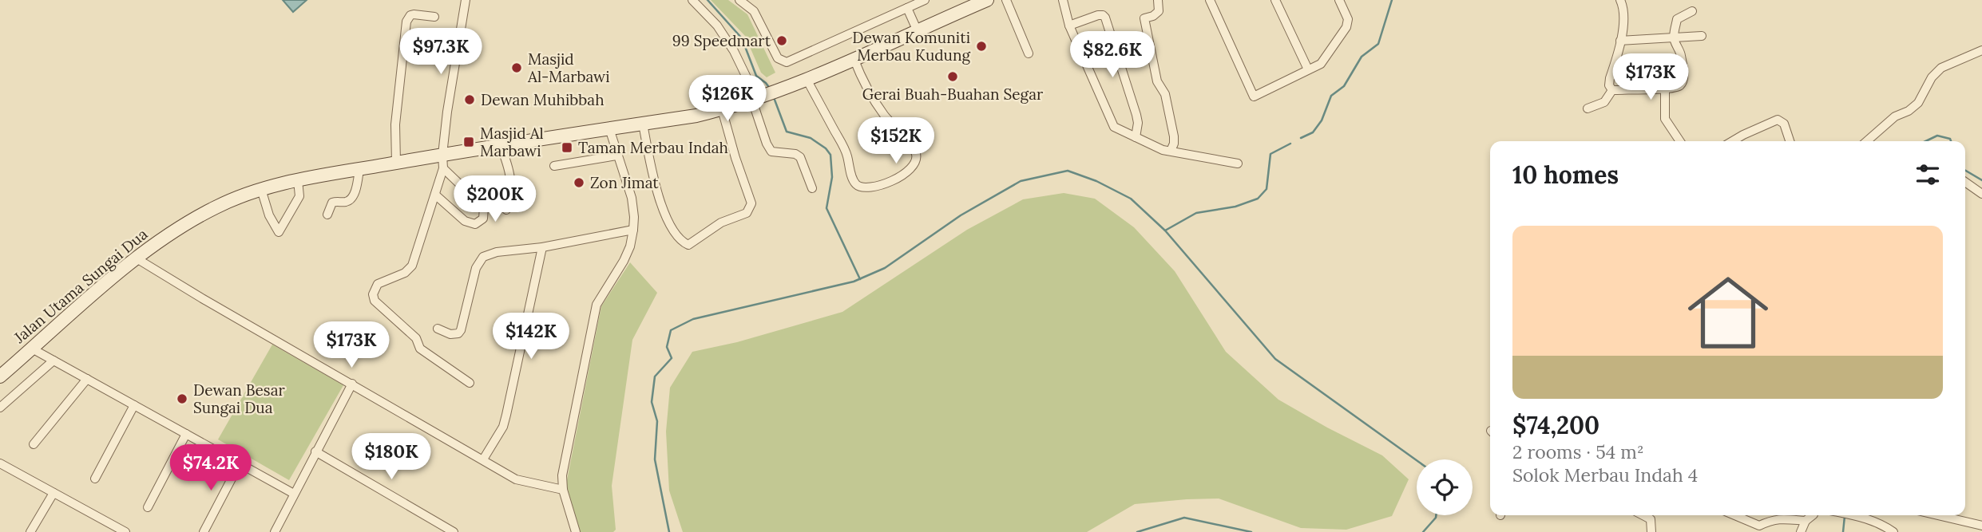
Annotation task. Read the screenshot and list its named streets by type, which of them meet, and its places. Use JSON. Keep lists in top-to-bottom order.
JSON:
{
  "streets": {
    "main road": ["Jalan Utama Sungai Dua"]
  },
  "places": {
    "other": [
      "99 Speedmart",
      "Dewan Komuniti Merbau Kudung",
      "Masjid Al-Marbawi",
      "Gerai Buah-Buahan Segar",
      "Dewan Muhibbah",
      "Zon Jimat",
      "Dewan Besar Sungai Dua"
    ],
    "transit": ["Masjid Al Marbawi", "Taman Merbau Indah"]
  },
  "page": {
    "price": [
      "$97.3K",
      "$82.6K",
      "$173K",
      "$126K",
      "$152K",
      "$200K",
      "$142K",
      "$173K",
      "$180K",
      "$74.2K"
    ],
    "heading": "10 homes",
    "list": [
      {
        "name": "$74,200",
        "note": "2 rooms · 54 m² · Solok Merbau Indah 4"
      }
    ]
  }
}
